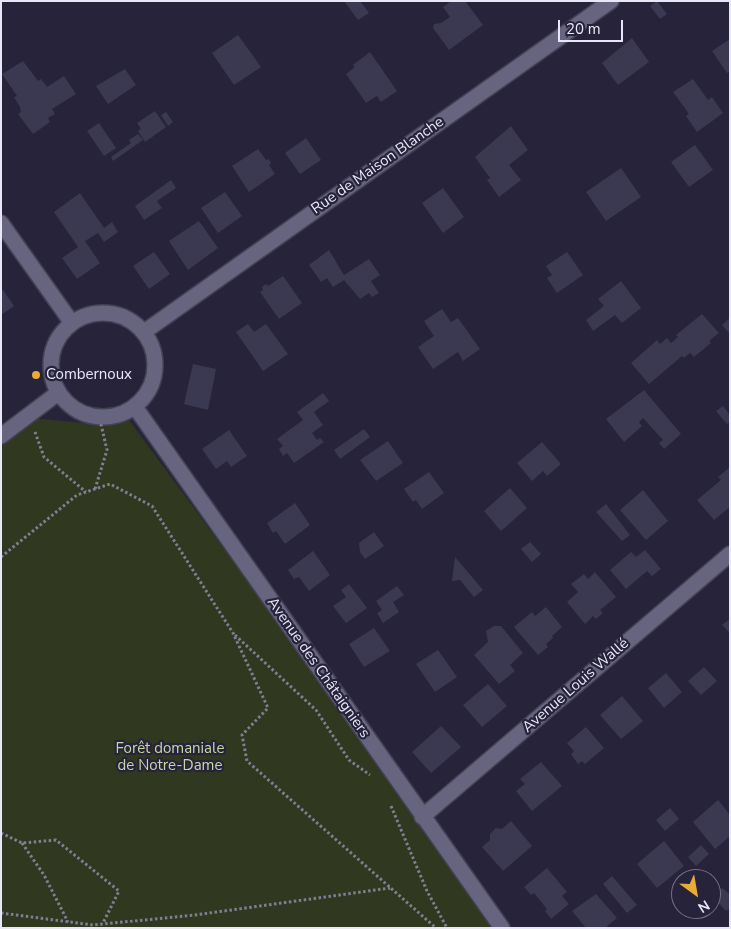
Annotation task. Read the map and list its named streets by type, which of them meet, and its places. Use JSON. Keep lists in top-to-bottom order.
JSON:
{
  "streets": {
    "street": ["Rue de Maison Blanche", "Avenue des Châtaigniers", "Avenue Louis Wallé"]
  },
  "crossings": [
    ["Rue de Maison Blanche", "Avenue des Châtaigniers"],
    ["Avenue des Châtaigniers", "Avenue Louis Wallé"]
  ],
  "parks": ["Forêt domaniale de Notre-Dame"],
  "places": ["Combernoux"],
  "scale_bar": "20 m",
  "north": "bottom right"
}
